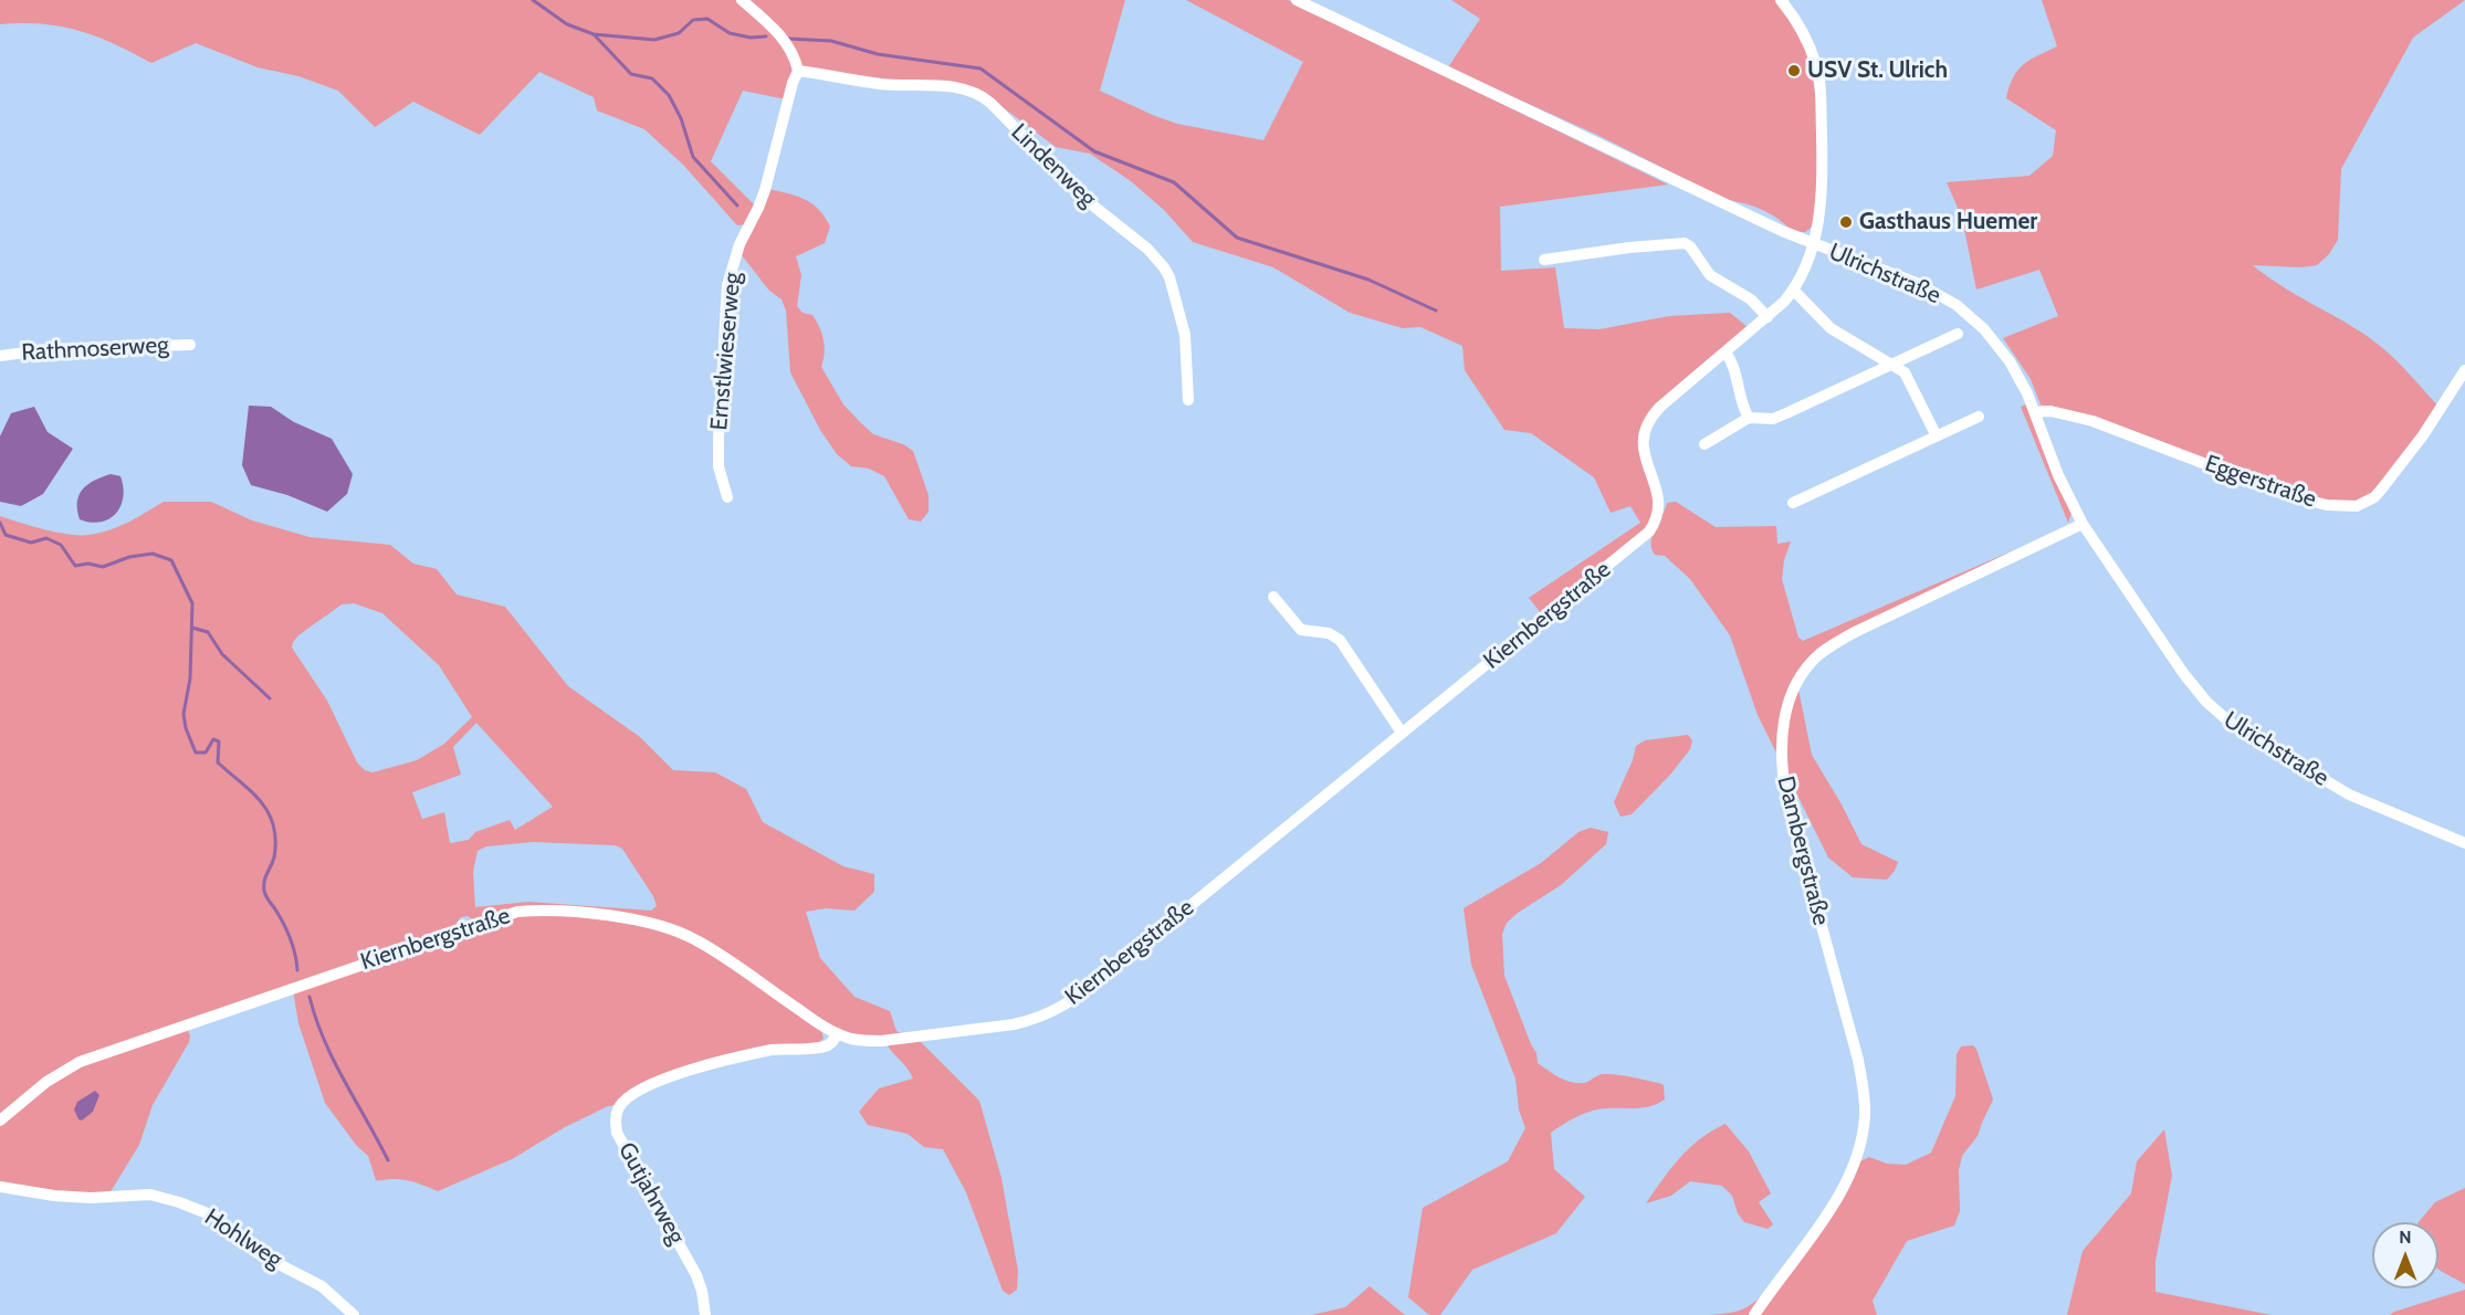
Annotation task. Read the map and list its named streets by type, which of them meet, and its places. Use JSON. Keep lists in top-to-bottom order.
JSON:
{
  "streets": {
    "street": [
      "Lindenweg",
      "Ulrichstraße",
      "Rathmoserweg",
      "Ernstlwieserweg",
      "Eggerstraße",
      "Kiernbergstraße",
      "Dambergstraße",
      "Gutjahrweg",
      "Hohlweg"
    ]
  },
  "crossings": [
    ["Lindenweg", "Ernstlwieserweg"],
    ["Ulrichstraße", "Eggerstraße"],
    ["Ulrichstraße", "Kiernbergstraße"],
    ["Ulrichstraße", "Dambergstraße"],
    ["Kiernbergstraße", "Gutjahrweg"]
  ],
  "places": ["USV St. Ulrich", "Gasthaus Huemer"],
  "north": "top"
}
